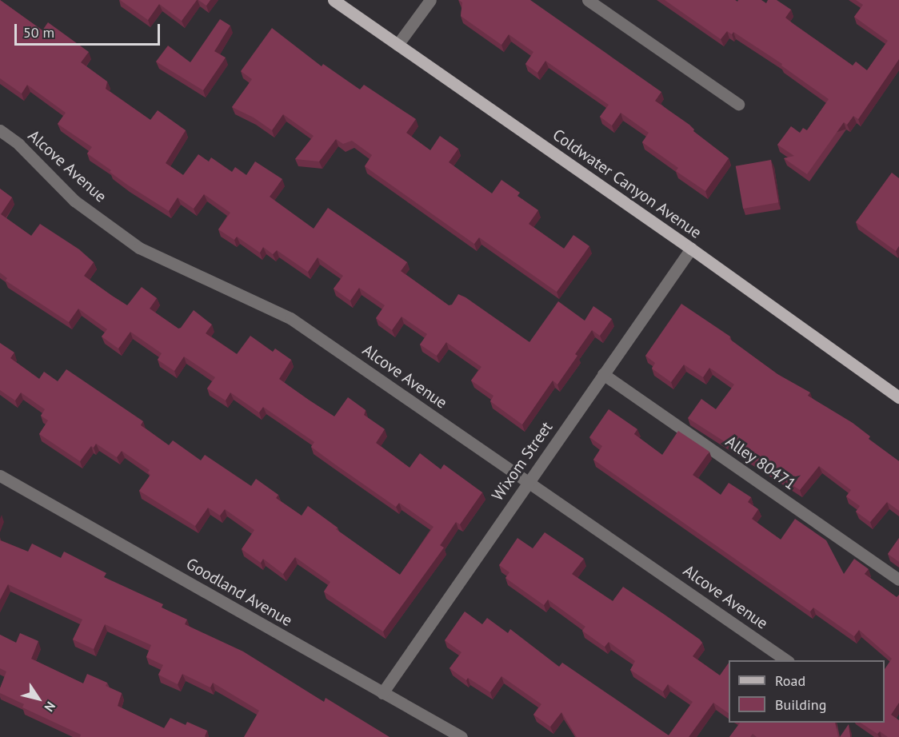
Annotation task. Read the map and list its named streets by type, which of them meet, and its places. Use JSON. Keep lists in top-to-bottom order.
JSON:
{
  "streets": {
    "main road": ["Coldwater Canyon Avenue"],
    "street": [
      "Alcove Avenue",
      "Wixom Street",
      "Alley 80471",
      "Goodland Avenue"
    ]
  },
  "crossings": [
    ["Alcove Avenue", "Wixom Street"],
    ["Coldwater Canyon Avenue", "Wixom Street"],
    ["Wixom Street", "Alley 80471"],
    ["Wixom Street", "Goodland Avenue"]
  ],
  "legend": ["Road", "Building"],
  "scale_bar": "50 m",
  "north": "bottom right"
}
